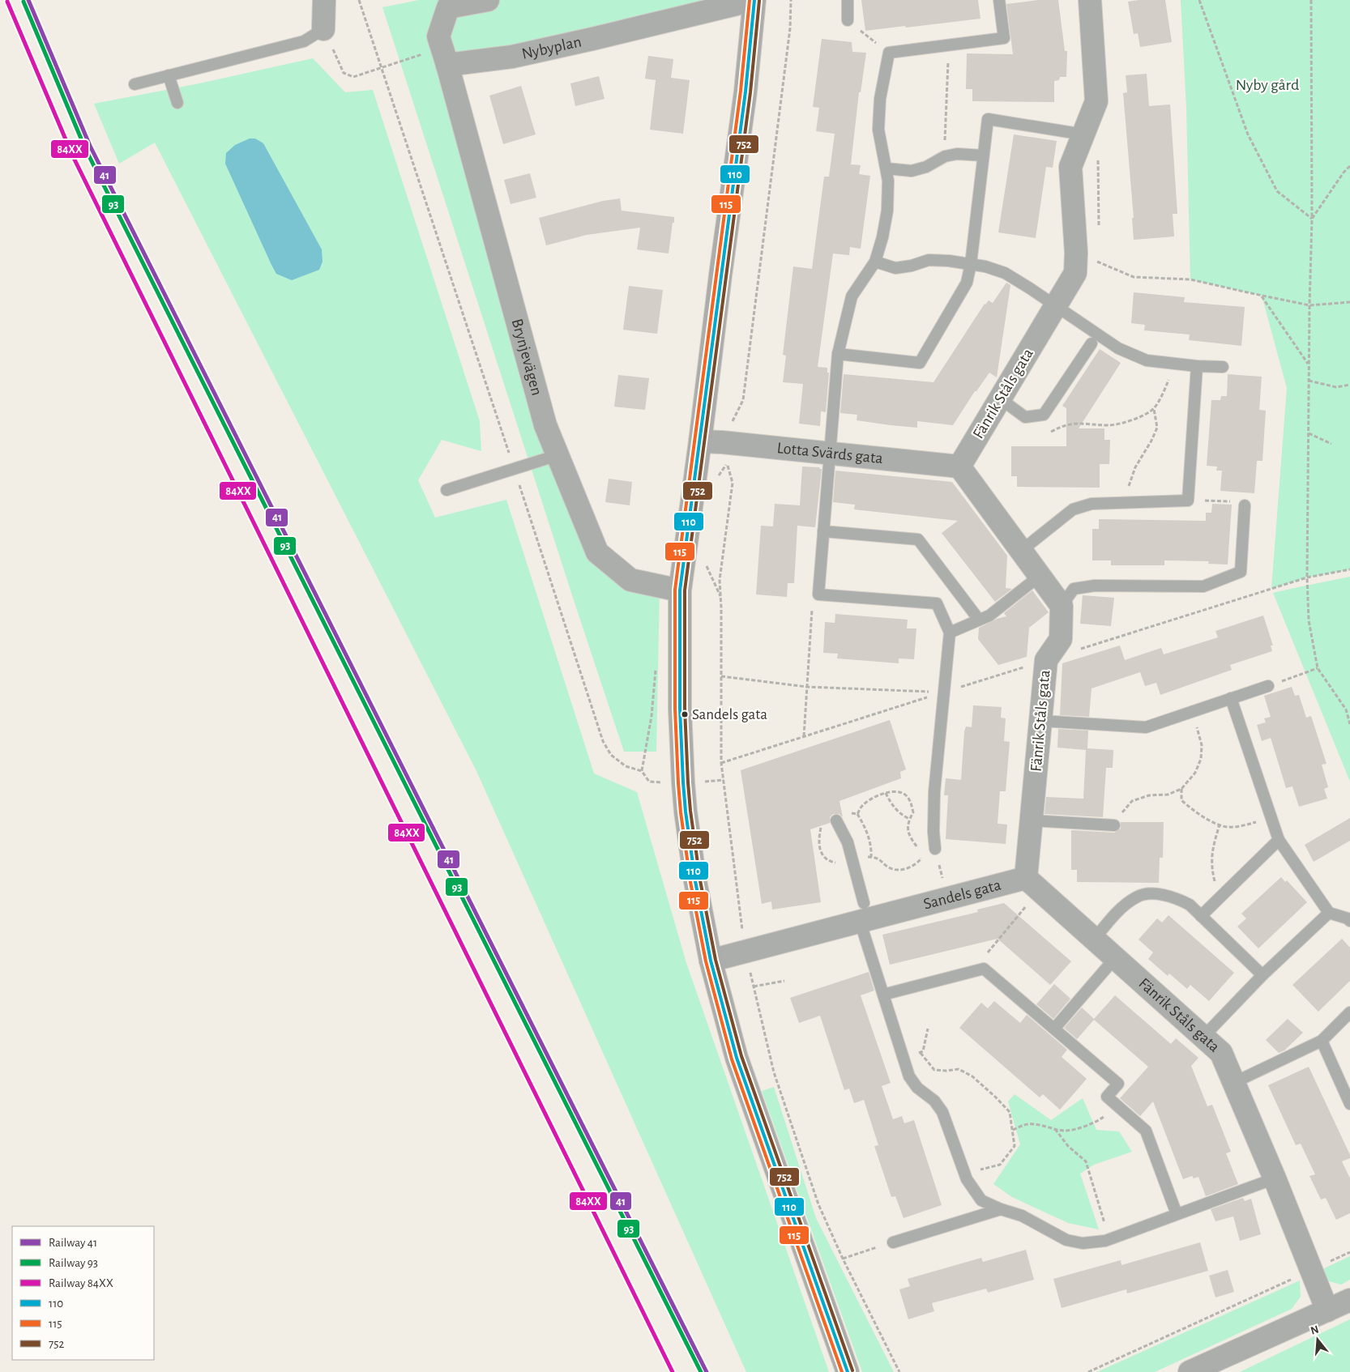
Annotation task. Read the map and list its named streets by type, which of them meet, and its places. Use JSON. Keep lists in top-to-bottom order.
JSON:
{
  "streets": {
    "street": [
      "Nybyplan",
      "Brynjevägen",
      "Fänrik Ståls gata",
      "Lotta Svärds gata",
      "Sandels gata"
    ]
  },
  "crossings": [
    ["Nybyplan", "Brynjevägen"],
    ["Fänrik Ståls gata", "Lotta Svärds gata"],
    ["Fänrik Ståls gata", "Sandels gata"]
  ],
  "parks": ["Nyby gård"],
  "places": ["Sandels gata"],
  "lines": [
    "rail line 41",
    "transit line 110",
    "transit line 115",
    "transit line 752",
    "rail line 93",
    "rail line 84XX"
  ],
  "legend": [
    "Railway 41",
    "Railway 93",
    "Railway 84XX",
    "110",
    "115",
    "752"
  ],
  "north": "top"
}
